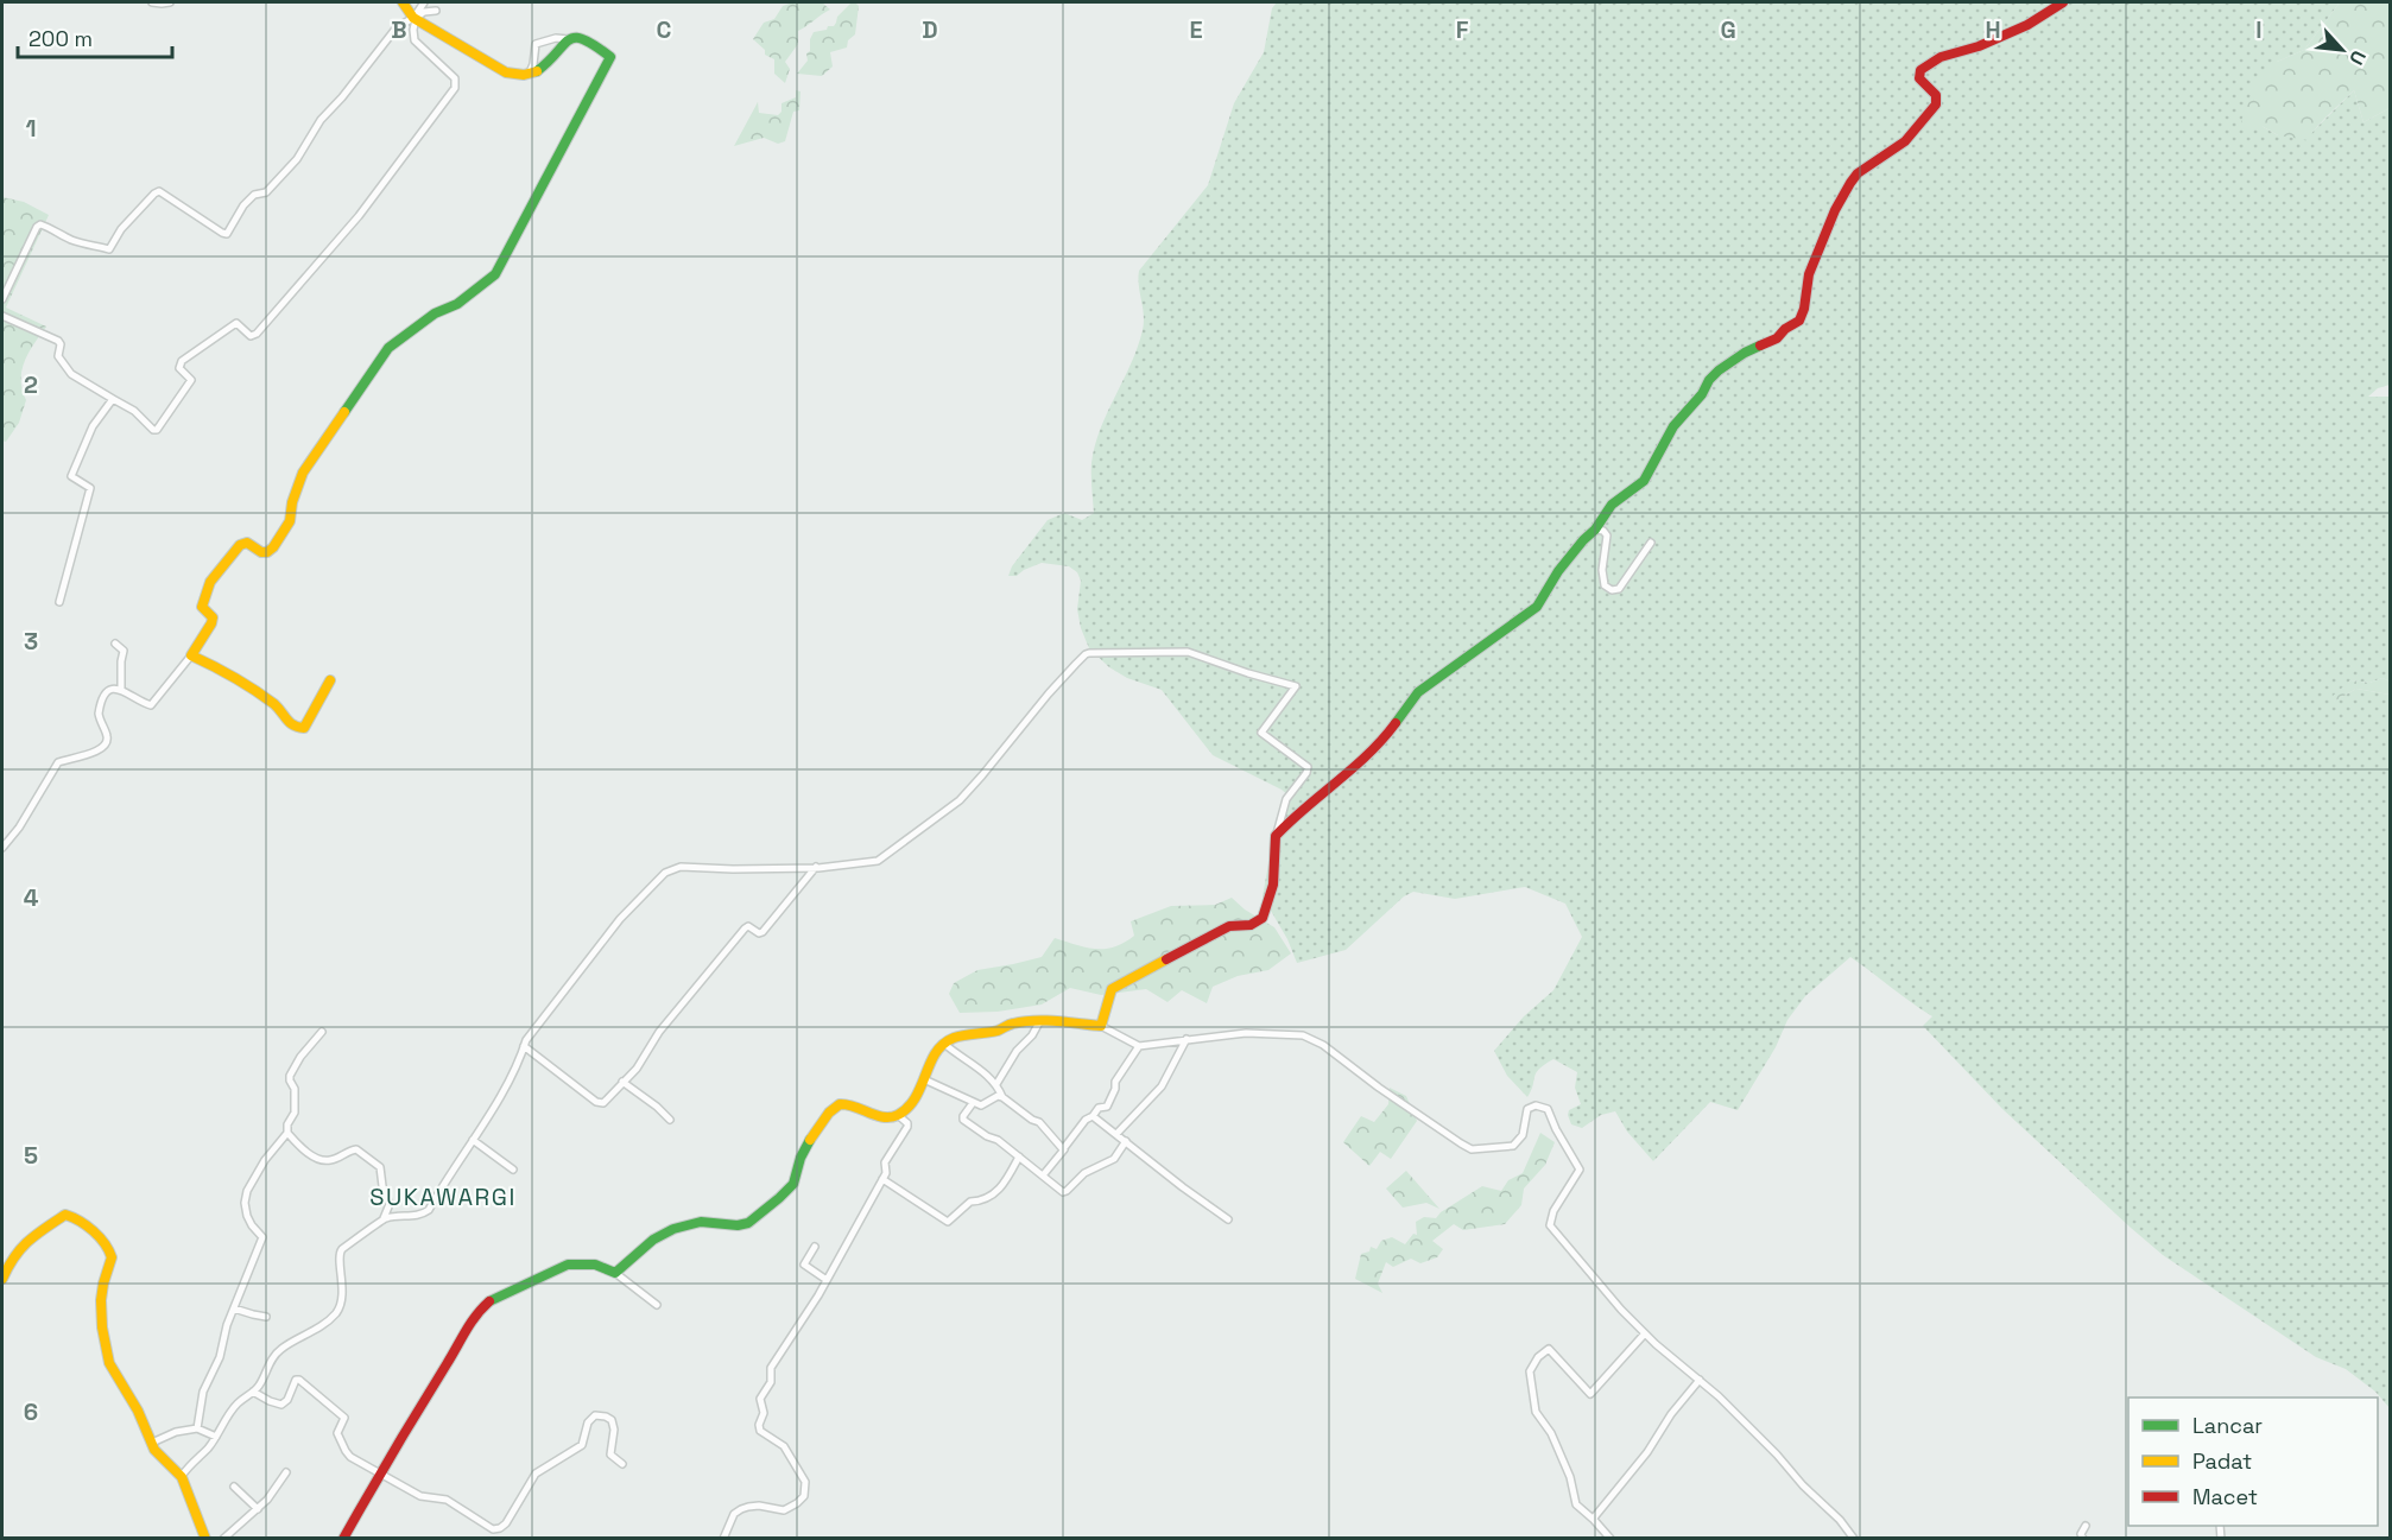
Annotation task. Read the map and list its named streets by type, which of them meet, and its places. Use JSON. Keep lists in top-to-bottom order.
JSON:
{
  "districts": ["SUKAWARGI"],
  "legend": ["Lancar", "Padat", "Macet"],
  "scale_bar": "200 m",
  "north": "bottom right",
  "grid": {
    "columns": [
      "B",
      "C",
      "D",
      "E",
      "F",
      "G",
      "H",
      "I"
    ],
    "rows": [
      "1",
      "2",
      "3",
      "4",
      "5",
      "6"
    ]
  }
}
